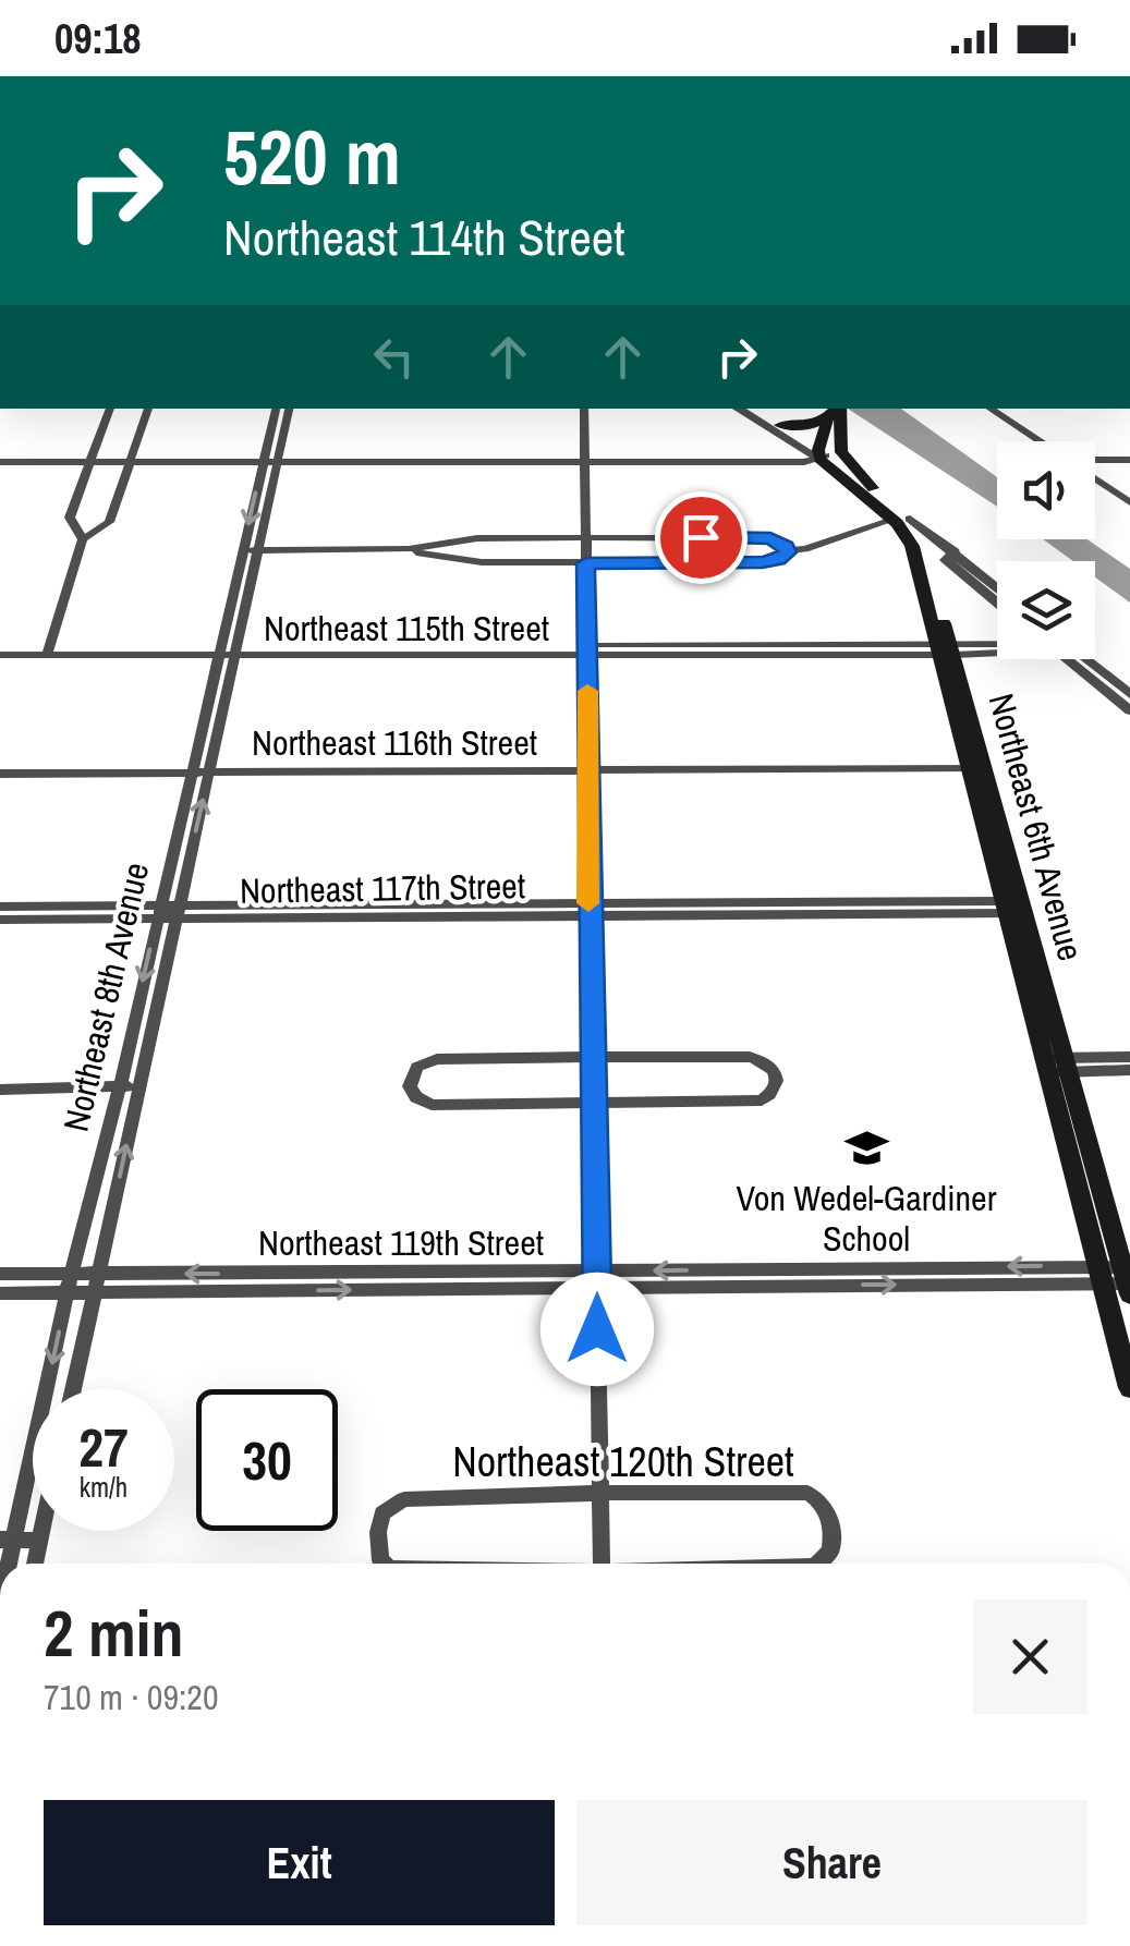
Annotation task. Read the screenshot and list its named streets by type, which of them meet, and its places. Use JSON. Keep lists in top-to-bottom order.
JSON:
{
  "streets": {
    "main road": ["Northeast 6th Avenue"],
    "street": [
      "Northeast 115th Street",
      "Northeast 116th Street",
      "Northeast 117th Street",
      "Northeast 8th Avenue",
      "Northeast 119th Street",
      "Northeast 120th Street"
    ]
  },
  "crossings": [
    ["Northeast 115th Street", "Northeast 6th Avenue"],
    ["Northeast 115th Street", "Northeast 8th Avenue"],
    ["Northeast 116th Street", "Northeast 6th Avenue"],
    ["Northeast 116th Street", "Northeast 8th Avenue"],
    ["Northeast 6th Avenue", "Northeast 117th Street"],
    ["Northeast 6th Avenue", "Northeast 119th Street"],
    ["Northeast 117th Street", "Northeast 8th Avenue"],
    ["Northeast 8th Avenue", "Northeast 119th Street"]
  ],
  "places": {
    "school or university": ["Von Wedel-Gardiner School"]
  },
  "page": {
    "status": "09:18",
    "turn": ["520 m", "Northeast 114th Street"],
    "speed": "27 km/h",
    "limit": "30",
    "heading": ["2 min", "710 m · 09:20"],
    "buttons": ["Exit", "Share"]
  }
}
